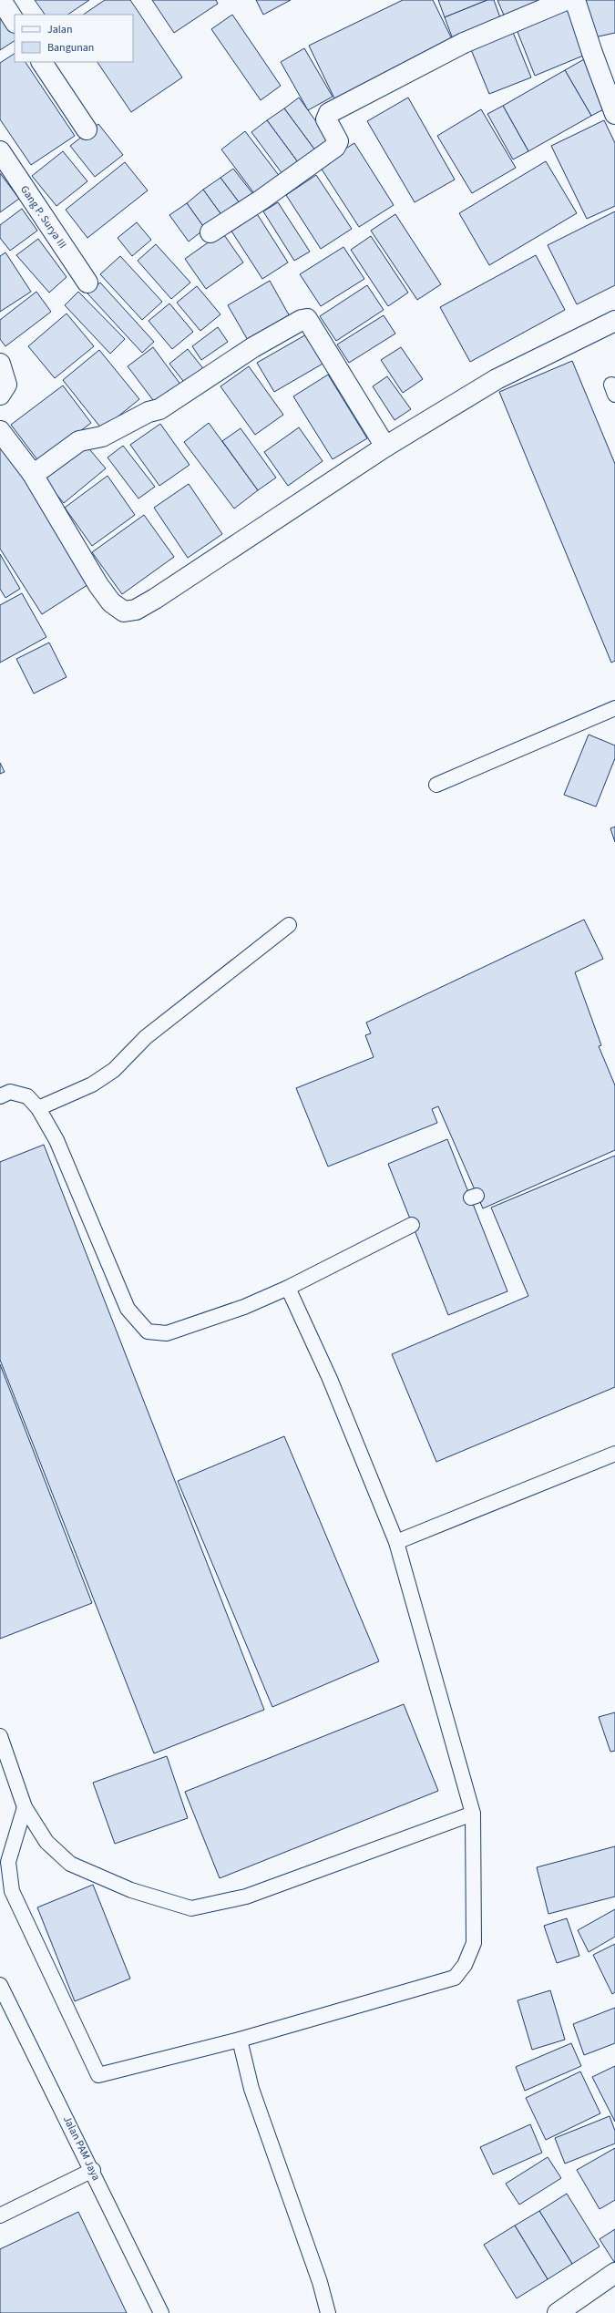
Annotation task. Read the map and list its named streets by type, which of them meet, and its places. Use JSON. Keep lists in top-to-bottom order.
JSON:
{
  "streets": {
    "street": ["Gang P. Surya III"],
    "lane": ["Jalan PAM Jaya"]
  },
  "legend": ["Jalan", "Bangunan"]
}
